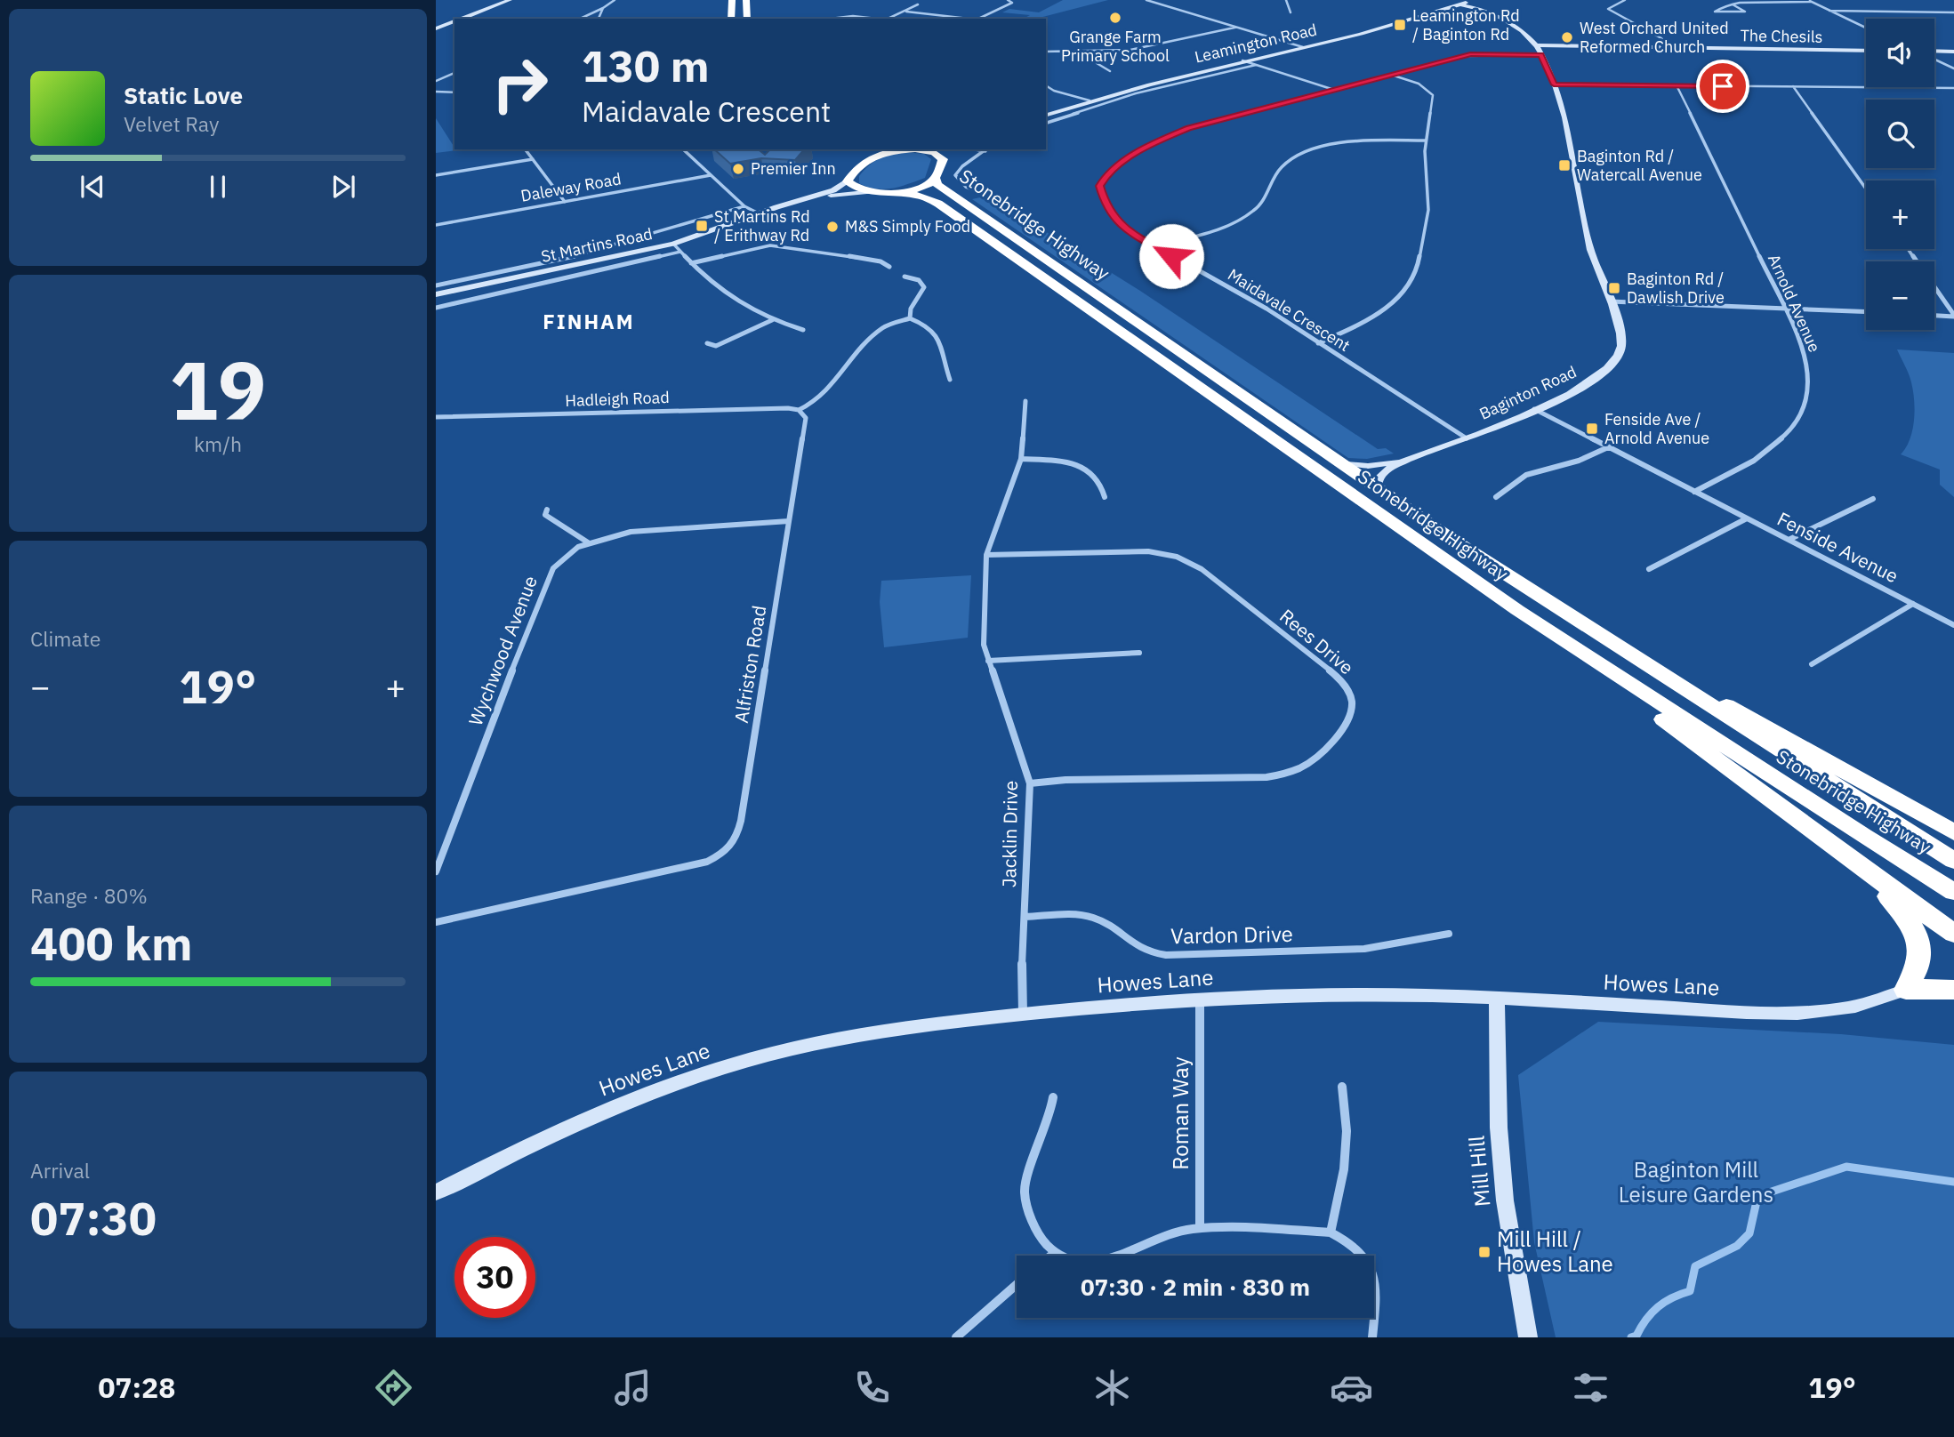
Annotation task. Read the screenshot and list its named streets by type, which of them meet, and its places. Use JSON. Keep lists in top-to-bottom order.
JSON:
{
  "streets": {
    "highway": ["Stonebridge Highway"],
    "street": [
      "The Chesils",
      "Leamington Road",
      "Daleway Road",
      "St Martins Road",
      "Arnold Avenue",
      "Maidavale Crescent",
      "Baginton Road",
      "Hadleigh Road",
      "Fenside Avenue",
      "Rees Drive",
      "Wychwood Avenue",
      "Alfriston Road",
      "Jacklin Drive",
      "Vardon Drive",
      "Howes Lane",
      "Roman Way",
      "Mill Hill"
    ]
  },
  "crossings": [
    ["The Chesils", "Baginton Road"],
    ["Leamington Road", "Baginton Road"],
    ["Stonebridge Highway", "Baginton Road"],
    ["Arnold Avenue", "Fenside Avenue"],
    ["Maidavale Crescent", "Baginton Road"],
    ["Baginton Road", "Fenside Avenue"],
    ["Hadleigh Road", "Alfriston Road"],
    ["Rees Drive", "Jacklin Drive"],
    ["Wychwood Avenue", "Alfriston Road"],
    ["Jacklin Drive", "Vardon Drive"],
    ["Jacklin Drive", "Howes Lane"],
    ["Howes Lane", "Roman Way"],
    ["Howes Lane", "Mill Hill"]
  ],
  "districts": ["FINHAM"],
  "parks": ["Baginton Mill Leisure Gardens"],
  "places": {
    "other": [
      "Grange Farm Primary School",
      "West Orchard United Reformed Church",
      "Premier Inn",
      "M&S Simply Food"
    ],
    "transit": [
      "Leamington Rd / Baginton Rd",
      "Baginton Rd / Watercall Avenue",
      "St Martins Rd / Erithway Rd",
      "Baginton Rd / Dawlish Drive",
      "Fenside Ave / Arnold Avenue",
      "Mill Hill / Howes Lane"
    ]
  },
  "page": {
    "map_buttons": ["+", "−"],
    "turn": ["130 m", "Maidavale Crescent"],
    "song": ["Static Love", "Velvet Ray"],
    "tile": [
      ["19", "km/h"],
      "Climate",
      ["Range · 80%", "400 km"],
      ["Arrival", "07:30"]
    ],
    "heat": ["−", "19°", "+"],
    "limit": "30",
    "trip": "07:30 · 2 min · 830 m",
    "tabs": ["07:28", "19°"]
  }
}
